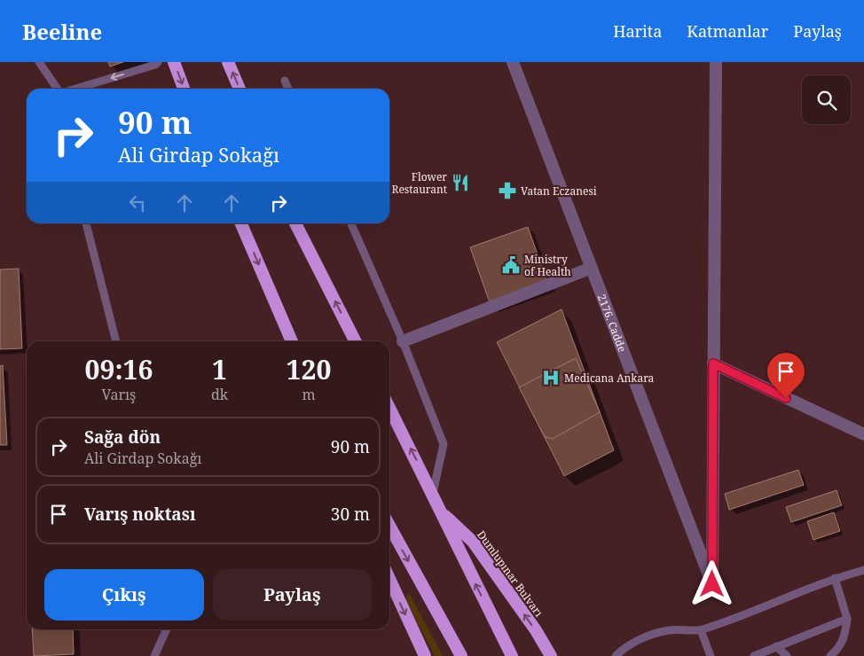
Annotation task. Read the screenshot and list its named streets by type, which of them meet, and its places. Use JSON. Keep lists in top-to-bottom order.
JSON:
{
  "streets": {
    "highway": ["Dumlupınar Bulvarı"],
    "street": ["2176. Cadde"]
  },
  "places": {
    "restaurant": ["Flower Restaurant"],
    "pharmacy": ["Vatan Eczanesi"],
    "public building": ["Ministry of Health"],
    "hospital": ["Medicana Ankara"]
  },
  "page": {
    "header": "Beeline",
    "nav": ["Harita", "Katmanlar", "Paylaş"],
    "turn": ["90 m", "Ali Girdap Sokağı"],
    "eta": [
      "09:16",
      "Varış",
      "1",
      "dk",
      "120",
      "m"
    ],
    "list": [
      {
        "name": "Sağa dön",
        "note": "Ali Girdap Sokağı",
        "value": "90 m"
      },
      {
        "name": "Varış noktası",
        "value": "30 m"
      }
    ],
    "buttons": ["Çıkış", "Paylaş"]
  }
}
